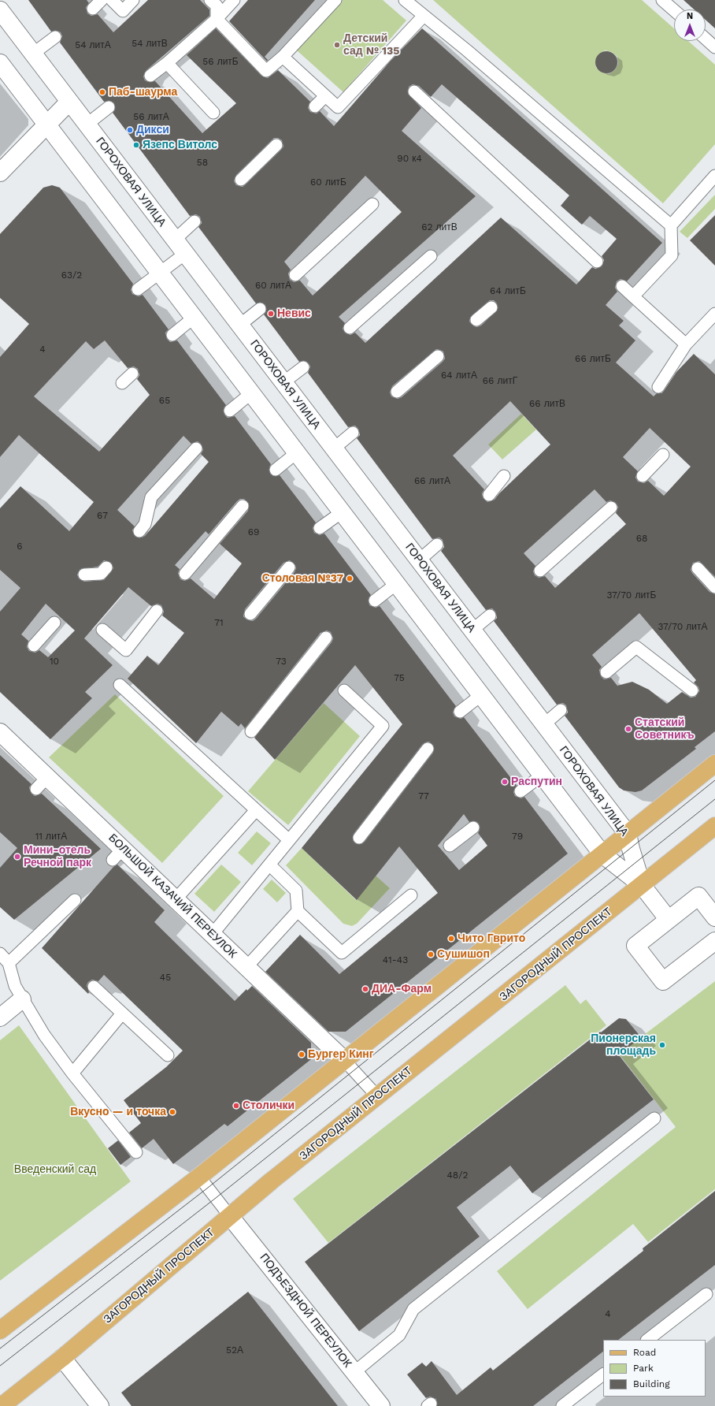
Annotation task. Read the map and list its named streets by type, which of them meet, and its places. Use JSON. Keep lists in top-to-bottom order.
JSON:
{
  "streets": {
    "main road": [
      "ГОРОХОВАЯ УЛИЦА",
      "БОЛЬШОЙ КАЗАЧИЙ ПЕРЕУЛОК",
      "ЗАГОРОДНЫЙ ПРОСПЕКТ",
      "ПОДЪЕЗДНОЙ ПЕРЕУЛОК"
    ]
  },
  "crossings": [
    ["ГОРОХОВАЯ УЛИЦА", "ЗАГОРОДНЫЙ ПРОСПЕКТ"],
    ["ЗАГОРОДНЫЙ ПРОСПЕКТ", "ПОДЪЕЗДНОЙ ПЕРЕУЛОК"]
  ],
  "parks": ["Введенский сад"],
  "places": [
    "Детский сад № 135",
    "Паб-шаурма",
    "Дикси",
    "Язепс Витолс",
    "Невис",
    "Столовая №37",
    "Статский Советникъ",
    "Распутин",
    "Мини-отель Речной парк",
    "Чито Гврито",
    "Сушишоп",
    "ДИА-Фарм",
    "Пионерская площадь",
    "Бургер Кинг",
    "Столички",
    "Вкусно — и точка"
  ],
  "house_numbers": [
    "54 литВ",
    "54 литА",
    "56 литБ",
    "56 литА",
    "90 к4",
    "58",
    "60 литБ",
    "62 литВ",
    "63/2",
    "60 литА",
    "64 литБ",
    "4",
    "66 литБ",
    "64 литА",
    "66 литГ",
    "65",
    "66 литВ",
    "66 литА",
    "67",
    "69",
    "68",
    "6",
    "37/70 литБ",
    "71",
    "37/70 литА",
    "10",
    "73",
    "75",
    "77",
    "11 литА",
    "79",
    "41-43",
    "45",
    "48/2",
    "4",
    "52А"
  ],
  "legend": ["Road", "Park", "Building"],
  "north": "top"
}
